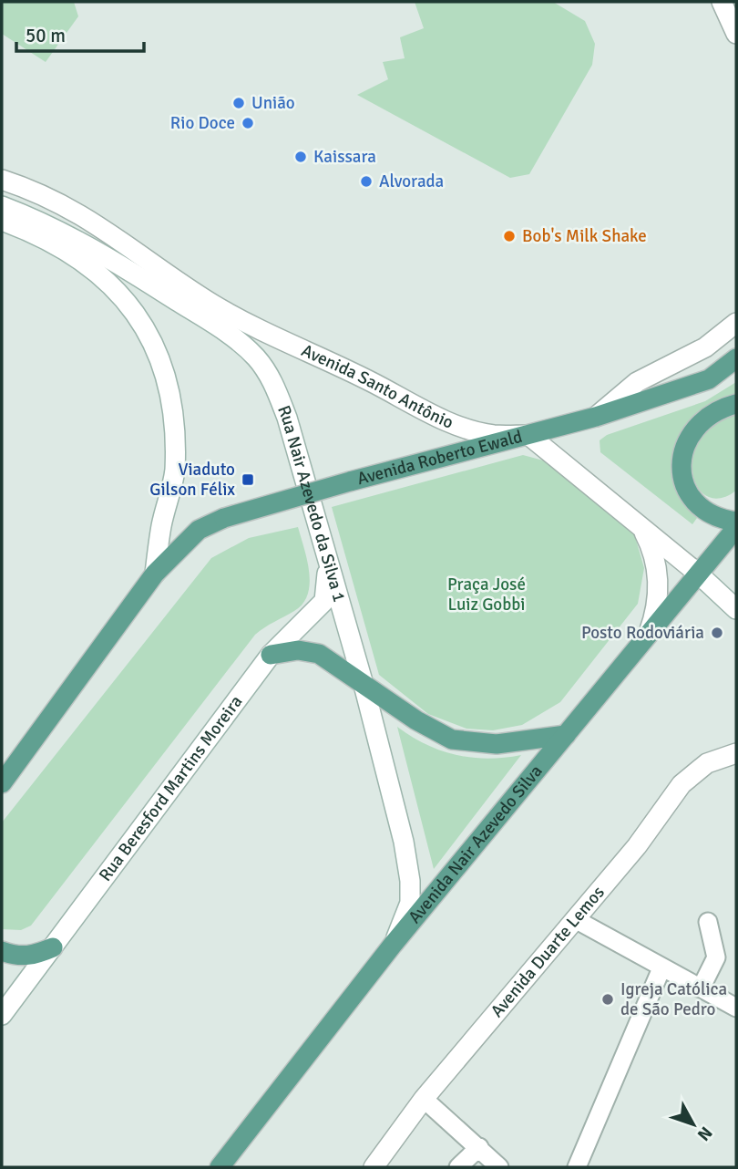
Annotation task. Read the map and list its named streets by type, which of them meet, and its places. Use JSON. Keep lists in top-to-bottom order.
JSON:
{
  "streets": {
    "main road": [
      "Avenida Santo Antônio",
      "Avenida Roberto Ewald",
      "Rua Nair Azevedo da Silva 1",
      "Rua Beresford Martins Moreira",
      "Avenida Nair Azevedo Silva",
      "Avenida Duarte Lemos"
    ]
  },
  "crossings": [
    ["Avenida Santo Antônio", "Avenida Roberto Ewald"],
    ["Rua Nair Azevedo da Silva 1", "Rua Beresford Martins Moreira"],
    ["Rua Nair Azevedo da Silva 1", "Avenida Nair Azevedo Silva"]
  ],
  "parks": ["Praça José Luiz Gobbi"],
  "places": {
    "other": [
      "União",
      "Rio Doce",
      "Kaissara",
      "Alvorada",
      "Bob's Milk Shake",
      "Posto Rodoviária",
      "Igreja Católica de São Pedro"
    ],
    "transit": ["Viaduto Gilson Félix"]
  },
  "scale_bar": "50 m",
  "north": "bottom right"
}
